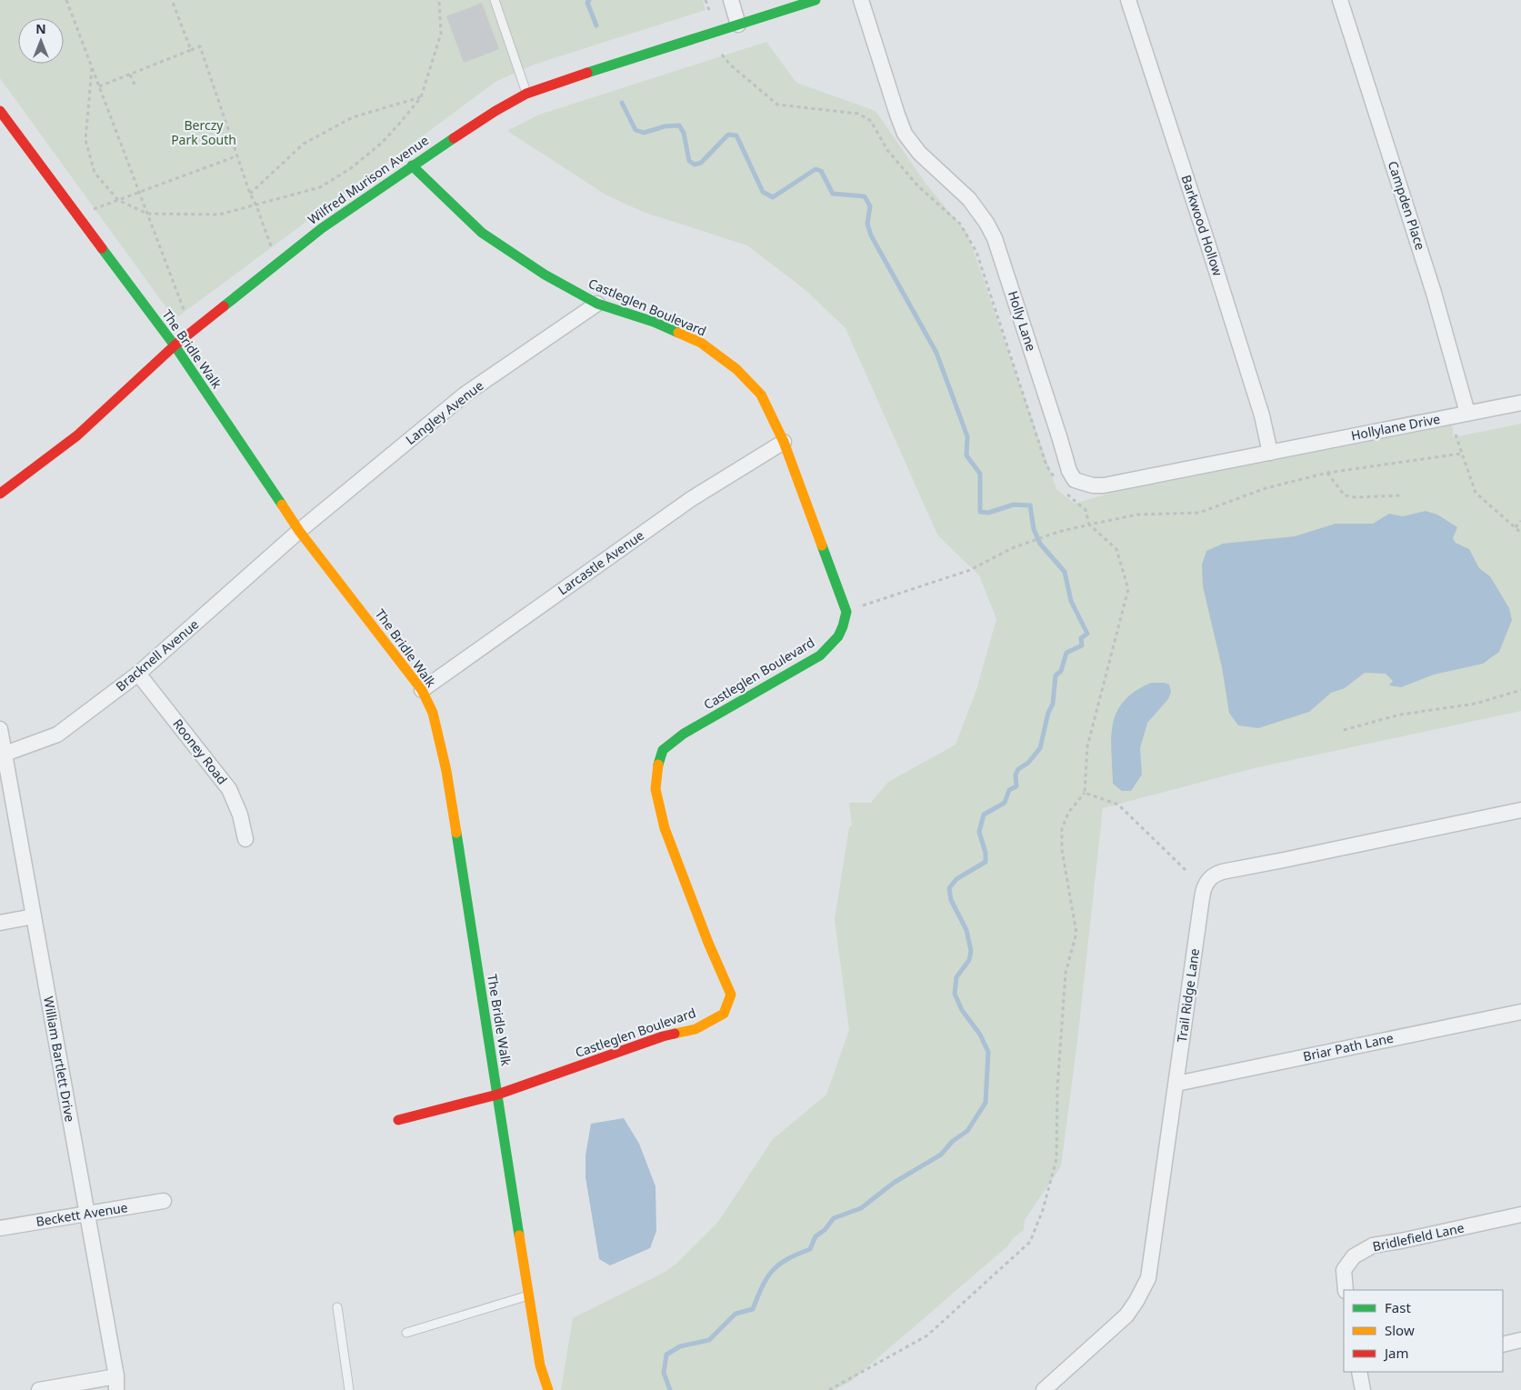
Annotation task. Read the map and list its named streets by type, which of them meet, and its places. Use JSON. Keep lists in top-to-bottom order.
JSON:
{
  "streets": {
    "street": [
      "Wilfred Murison Avenue",
      "Campden Place",
      "Barkwood Hollow",
      "Castleglen Boulevard",
      "Holly Lane",
      "The Bridle Walk",
      "Langley Avenue",
      "Hollylane Drive",
      "Larcastle Avenue",
      "Bracknell Avenue",
      "Rooney Road",
      "Trail Ridge Lane",
      "Briar Path Lane",
      "William Bartlett Drive",
      "Beckett Avenue",
      "Bridlefield Lane"
    ]
  },
  "crossings": [
    ["Wilfred Murison Avenue", "Castleglen Boulevard"],
    ["Wilfred Murison Avenue", "The Bridle Walk"],
    ["Campden Place", "Hollylane Drive"],
    ["Barkwood Hollow", "Holly Lane"],
    ["Barkwood Hollow", "Hollylane Drive"],
    ["Castleglen Boulevard", "The Bridle Walk"],
    ["Castleglen Boulevard", "Langley Avenue"],
    ["Castleglen Boulevard", "Larcastle Avenue"],
    ["Holly Lane", "Hollylane Drive"],
    ["The Bridle Walk", "Langley Avenue"],
    ["The Bridle Walk", "Larcastle Avenue"],
    ["The Bridle Walk", "Bracknell Avenue"],
    ["Langley Avenue", "Bracknell Avenue"],
    ["Bracknell Avenue", "Rooney Road"],
    ["Bracknell Avenue", "William Bartlett Drive"],
    ["Trail Ridge Lane", "Briar Path Lane"],
    ["William Bartlett Drive", "Beckett Avenue"]
  ],
  "parks": ["Berczy Park South"],
  "legend": ["Fast", "Slow", "Jam"],
  "north": "top"
}
